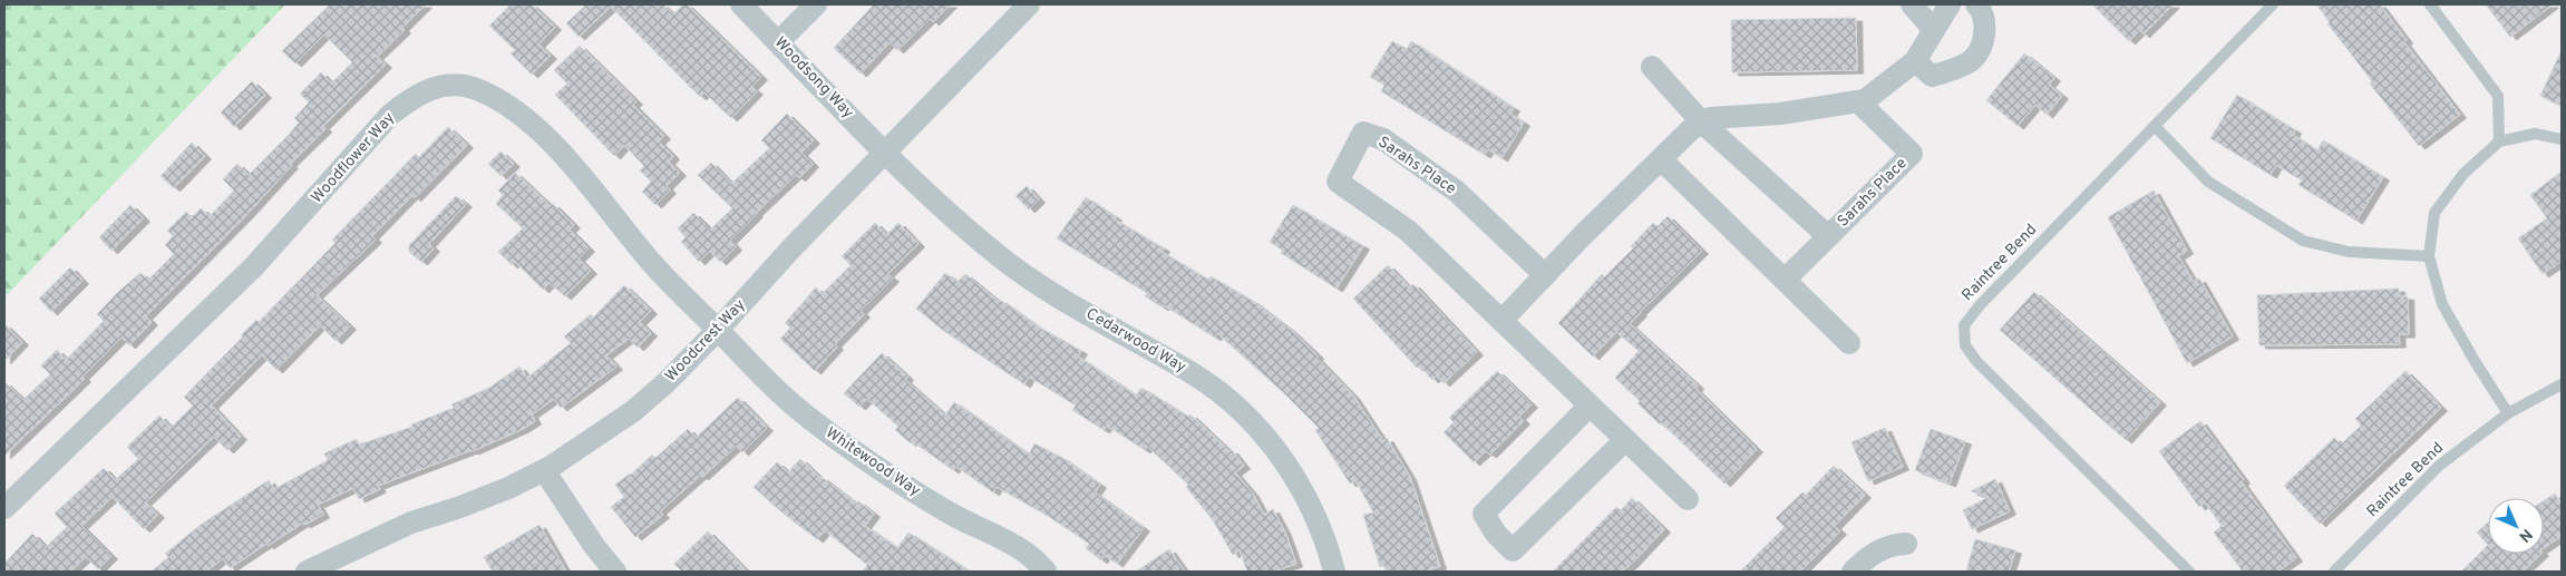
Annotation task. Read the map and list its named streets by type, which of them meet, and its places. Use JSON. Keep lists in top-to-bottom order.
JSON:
{
  "streets": {
    "street": [
      "Woodsong Way",
      "Woodflower Way",
      "Sarahs Place",
      "Woodcrest Way",
      "Cedarwood Way",
      "Whitewood Way"
    ],
    "lane": ["Raintree Bend"]
  },
  "crossings": [
    ["Woodsong Way", "Woodcrest Way"],
    ["Woodsong Way", "Cedarwood Way"],
    ["Woodflower Way", "Woodcrest Way"],
    ["Woodflower Way", "Whitewood Way"],
    ["Woodcrest Way", "Cedarwood Way"],
    ["Woodcrest Way", "Whitewood Way"]
  ],
  "north": "bottom right"
}
